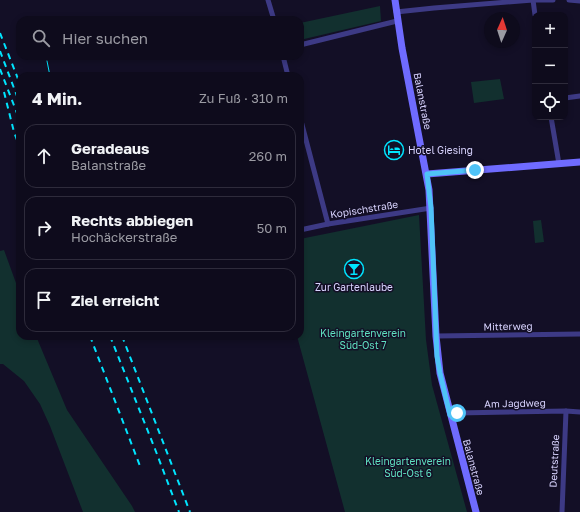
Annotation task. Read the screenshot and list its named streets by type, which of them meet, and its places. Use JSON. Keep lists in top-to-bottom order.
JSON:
{
  "streets": {
    "street": [
      "Balanstraße",
      "Kopischstraße",
      "Mitterweg",
      "Am Jagdweg",
      "Deutstraße"
    ]
  },
  "crossings": [
    ["Balanstraße", "Kopischstraße"],
    ["Balanstraße", "Mitterweg"],
    ["Balanstraße", "Am Jagdweg"],
    ["Am Jagdweg", "Deutstraße"]
  ],
  "parks": ["Kleingartenverein Süd-Ost 7", "Kleingartenverein Süd-Ost 6"],
  "places": {
    "hotel": ["Hotel Giesing"],
    "bar": ["Zur Gartenlaube"]
  },
  "north": "top",
  "page": {
    "map_buttons": ["+", "−"],
    "search": "Hier suchen",
    "heading": ["4 Min.", "Zu Fuß · 310 m"],
    "list": [
      ["Geradeaus", "Balanstraße", "260 m"],
      ["Rechts abbiegen", "Hochäckerstraße", "50 m"],
      "Ziel erreicht"
    ]
  }
}
